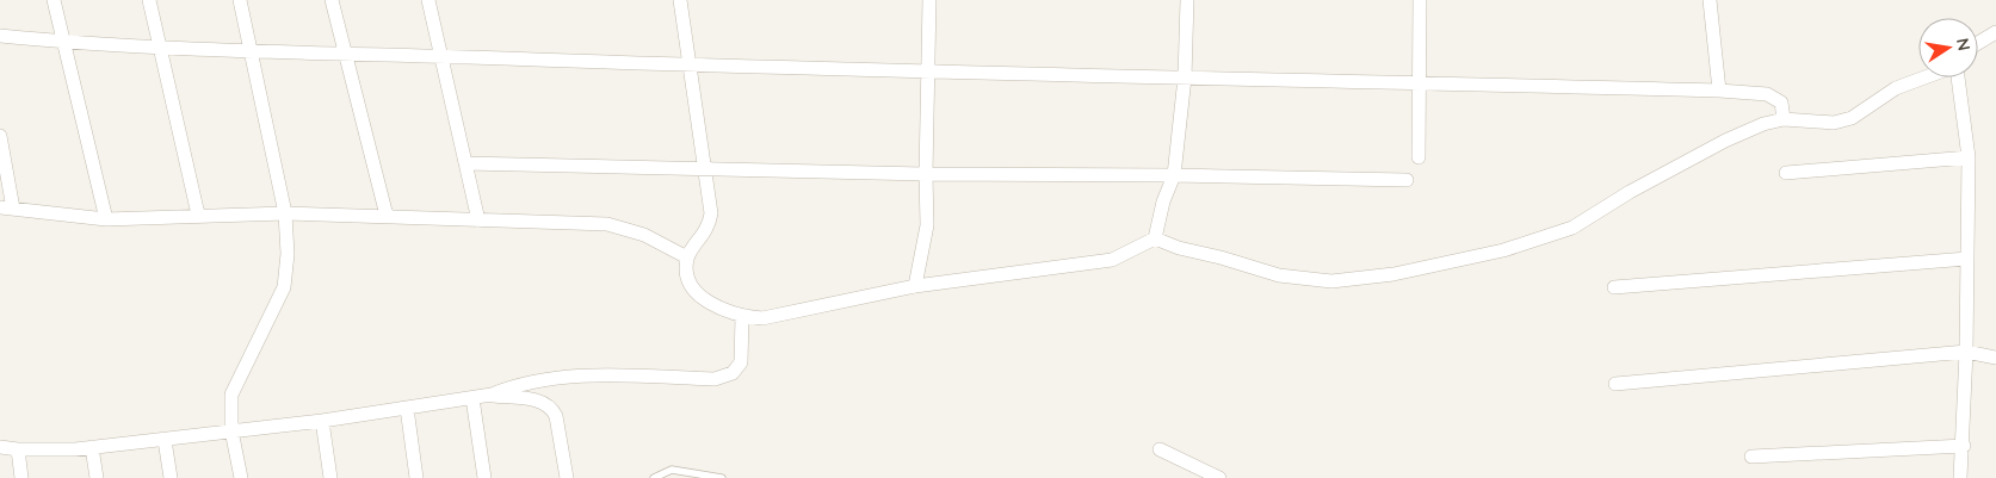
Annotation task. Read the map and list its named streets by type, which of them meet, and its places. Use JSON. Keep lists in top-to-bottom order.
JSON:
{
  "north": "right"
}
